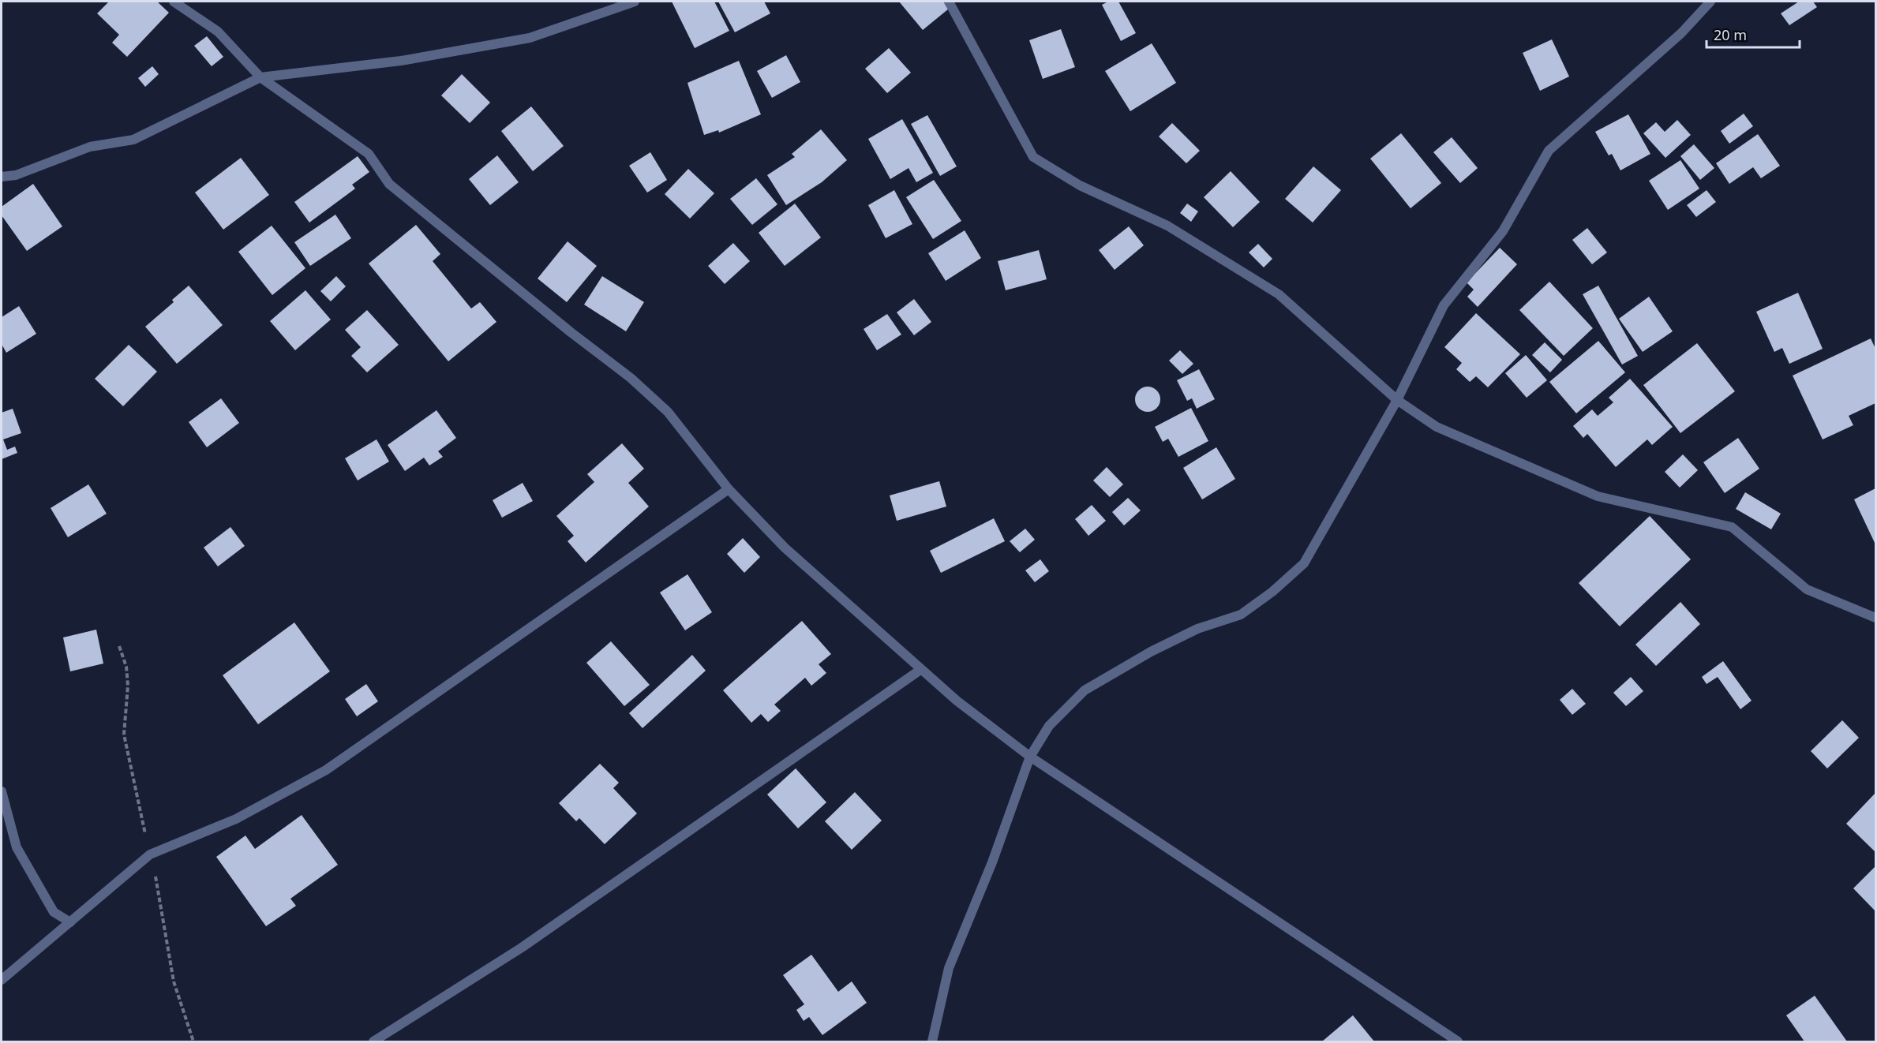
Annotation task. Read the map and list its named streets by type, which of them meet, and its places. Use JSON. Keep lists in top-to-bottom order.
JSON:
{
  "scale_bar": "20 m"
}
